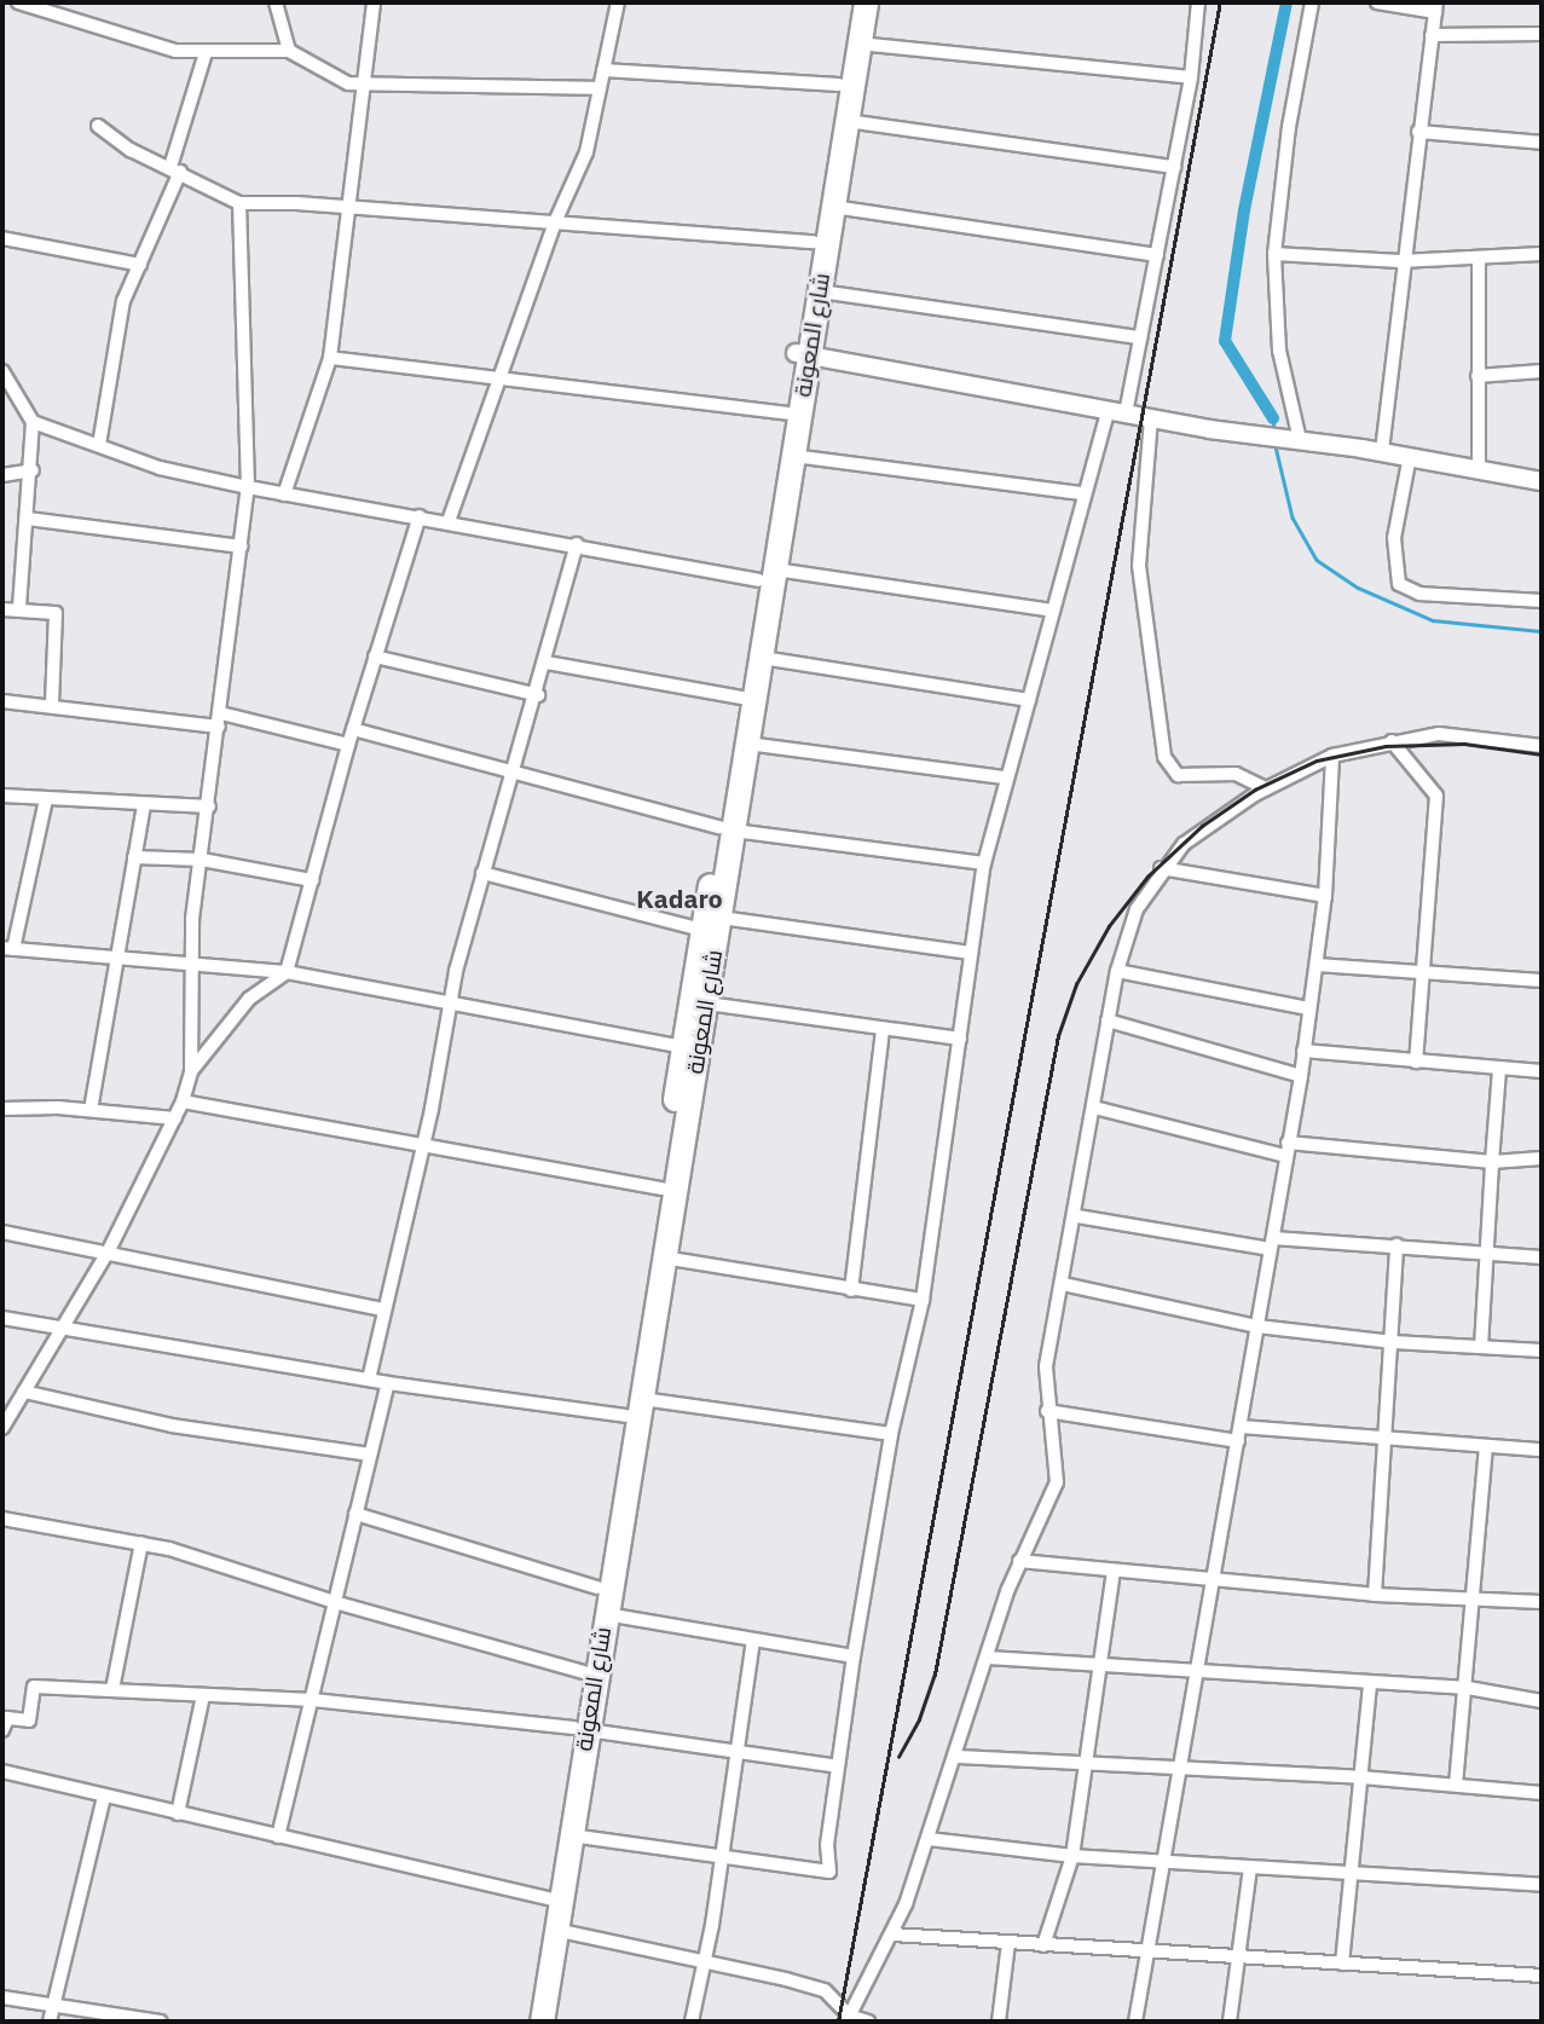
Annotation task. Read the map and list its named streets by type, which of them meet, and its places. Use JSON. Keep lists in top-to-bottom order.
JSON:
{
  "streets": {
    "highway": ["شارع المعونة"]
  },
  "districts": ["Kadaro"]
}
